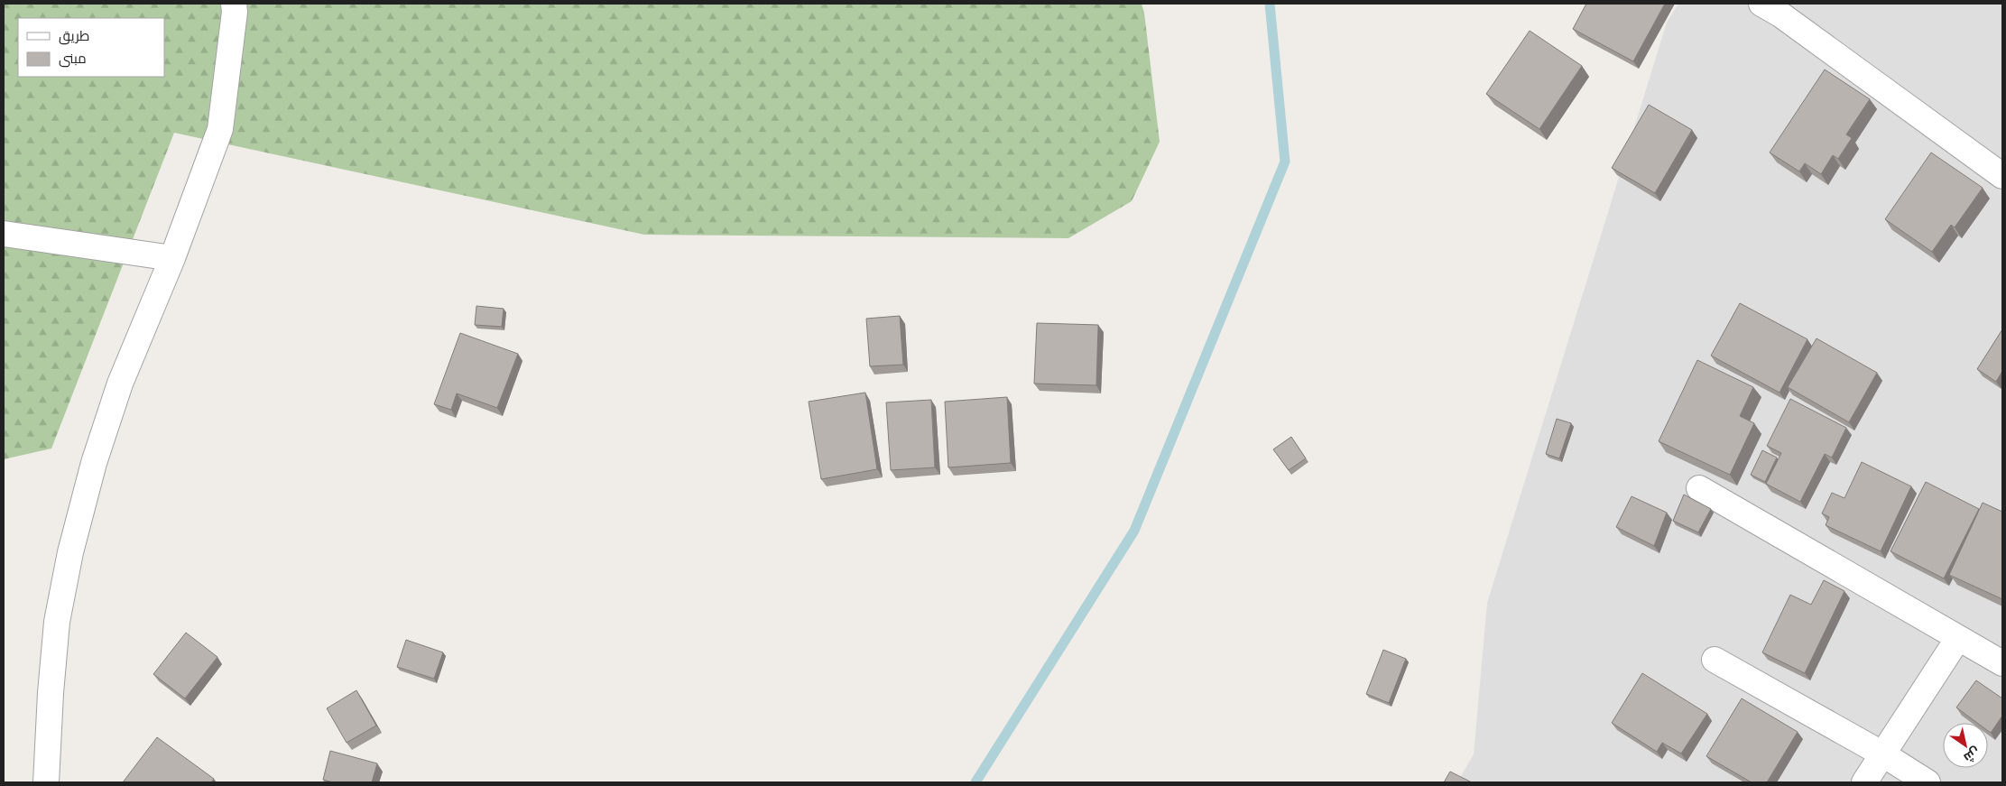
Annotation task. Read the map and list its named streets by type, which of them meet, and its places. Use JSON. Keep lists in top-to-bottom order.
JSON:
{
  "legend": ["طريق", "مبنى"],
  "north": "bottom right"
}
